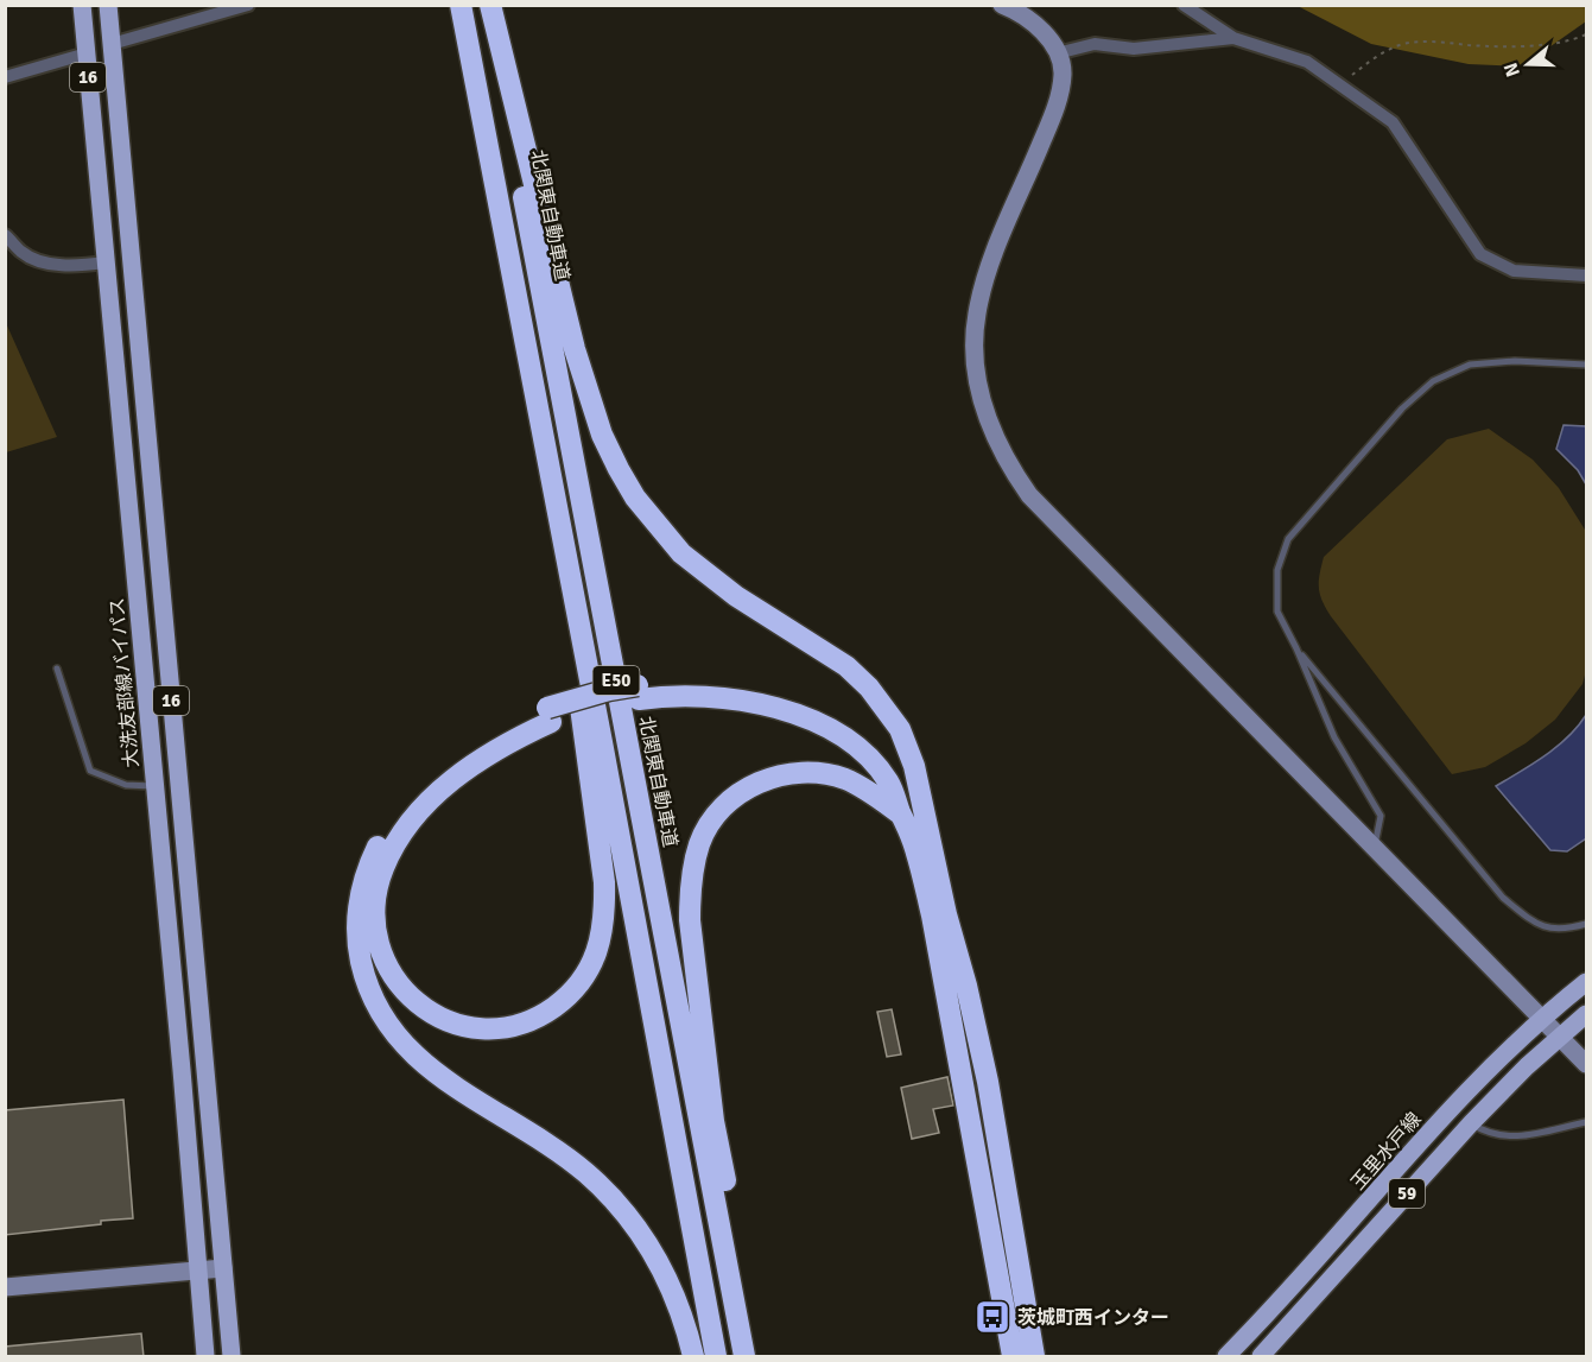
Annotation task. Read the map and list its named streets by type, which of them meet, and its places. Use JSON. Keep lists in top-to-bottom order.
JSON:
{
  "streets": {
    "highway": ["北関東自動車道", "E50"],
    "main road": [
      "16",
      "大洗友部線バイパス",
      "玉里水戸線",
      "59"
    ]
  },
  "places": {
    "bus stop": ["茨城町西インター"]
  },
  "north": "left"
}
